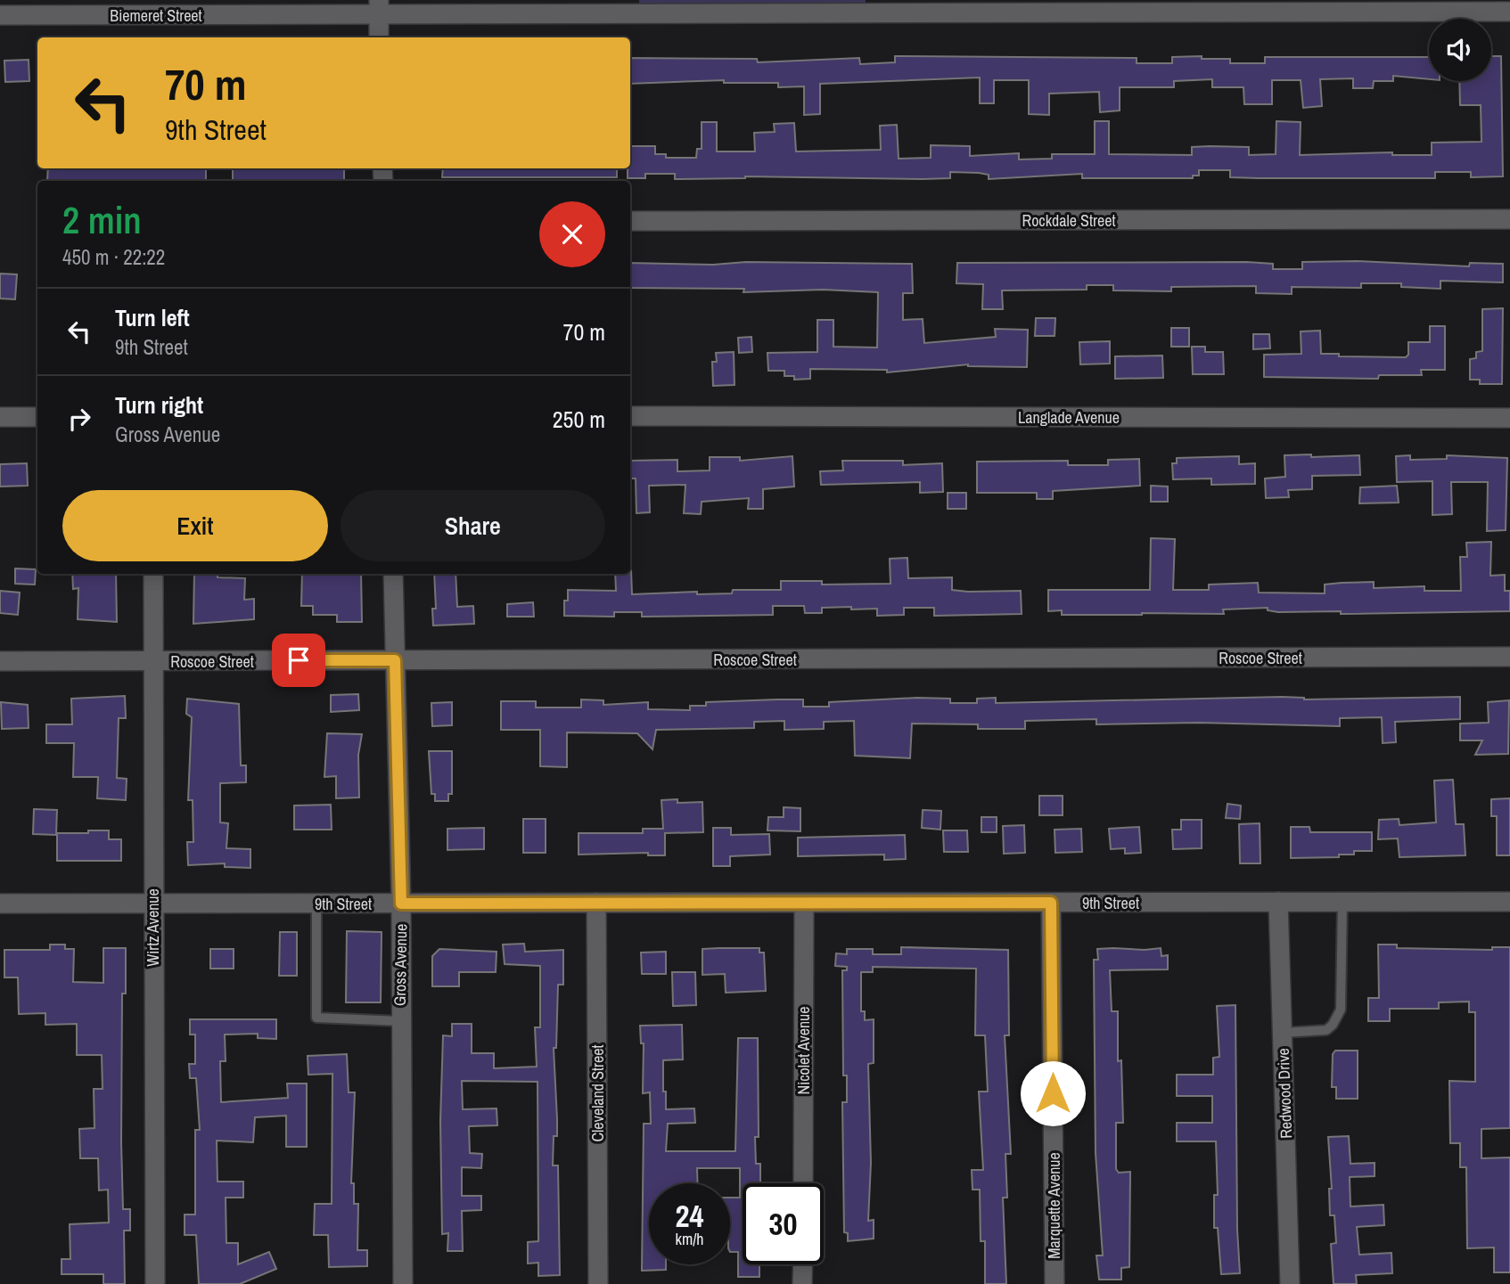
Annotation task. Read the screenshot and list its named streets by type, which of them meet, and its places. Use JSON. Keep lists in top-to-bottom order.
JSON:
{
  "streets": {
    "street": [
      "Biemeret Street",
      "Rockdale Street",
      "Langlade Avenue",
      "Roscoe Street",
      "9th Street",
      "Wirtz Avenue",
      "Gross Avenue",
      "Nicolet Avenue",
      "Cleveland Street",
      "Redwood Drive",
      "Marquette Avenue"
    ]
  },
  "crossings": [
    ["Roscoe Street", "Wirtz Avenue"],
    ["Roscoe Street", "Gross Avenue"],
    ["9th Street", "Wirtz Avenue"],
    ["9th Street", "Gross Avenue"],
    ["9th Street", "Nicolet Avenue"],
    ["9th Street", "Cleveland Street"],
    ["9th Street", "Redwood Drive"],
    ["9th Street", "Marquette Avenue"]
  ],
  "page": {
    "turn": ["70 m", "9th Street"],
    "heading": ["2 min", "450 m · 22:22"],
    "list": [
      {
        "name": "Turn left",
        "note": "9th Street",
        "value": "70 m"
      },
      {
        "name": "Turn right",
        "note": "Gross Avenue",
        "value": "250 m"
      }
    ],
    "buttons": ["Exit", "Share"],
    "speed": "24 km/h",
    "limit": "30"
  }
}
